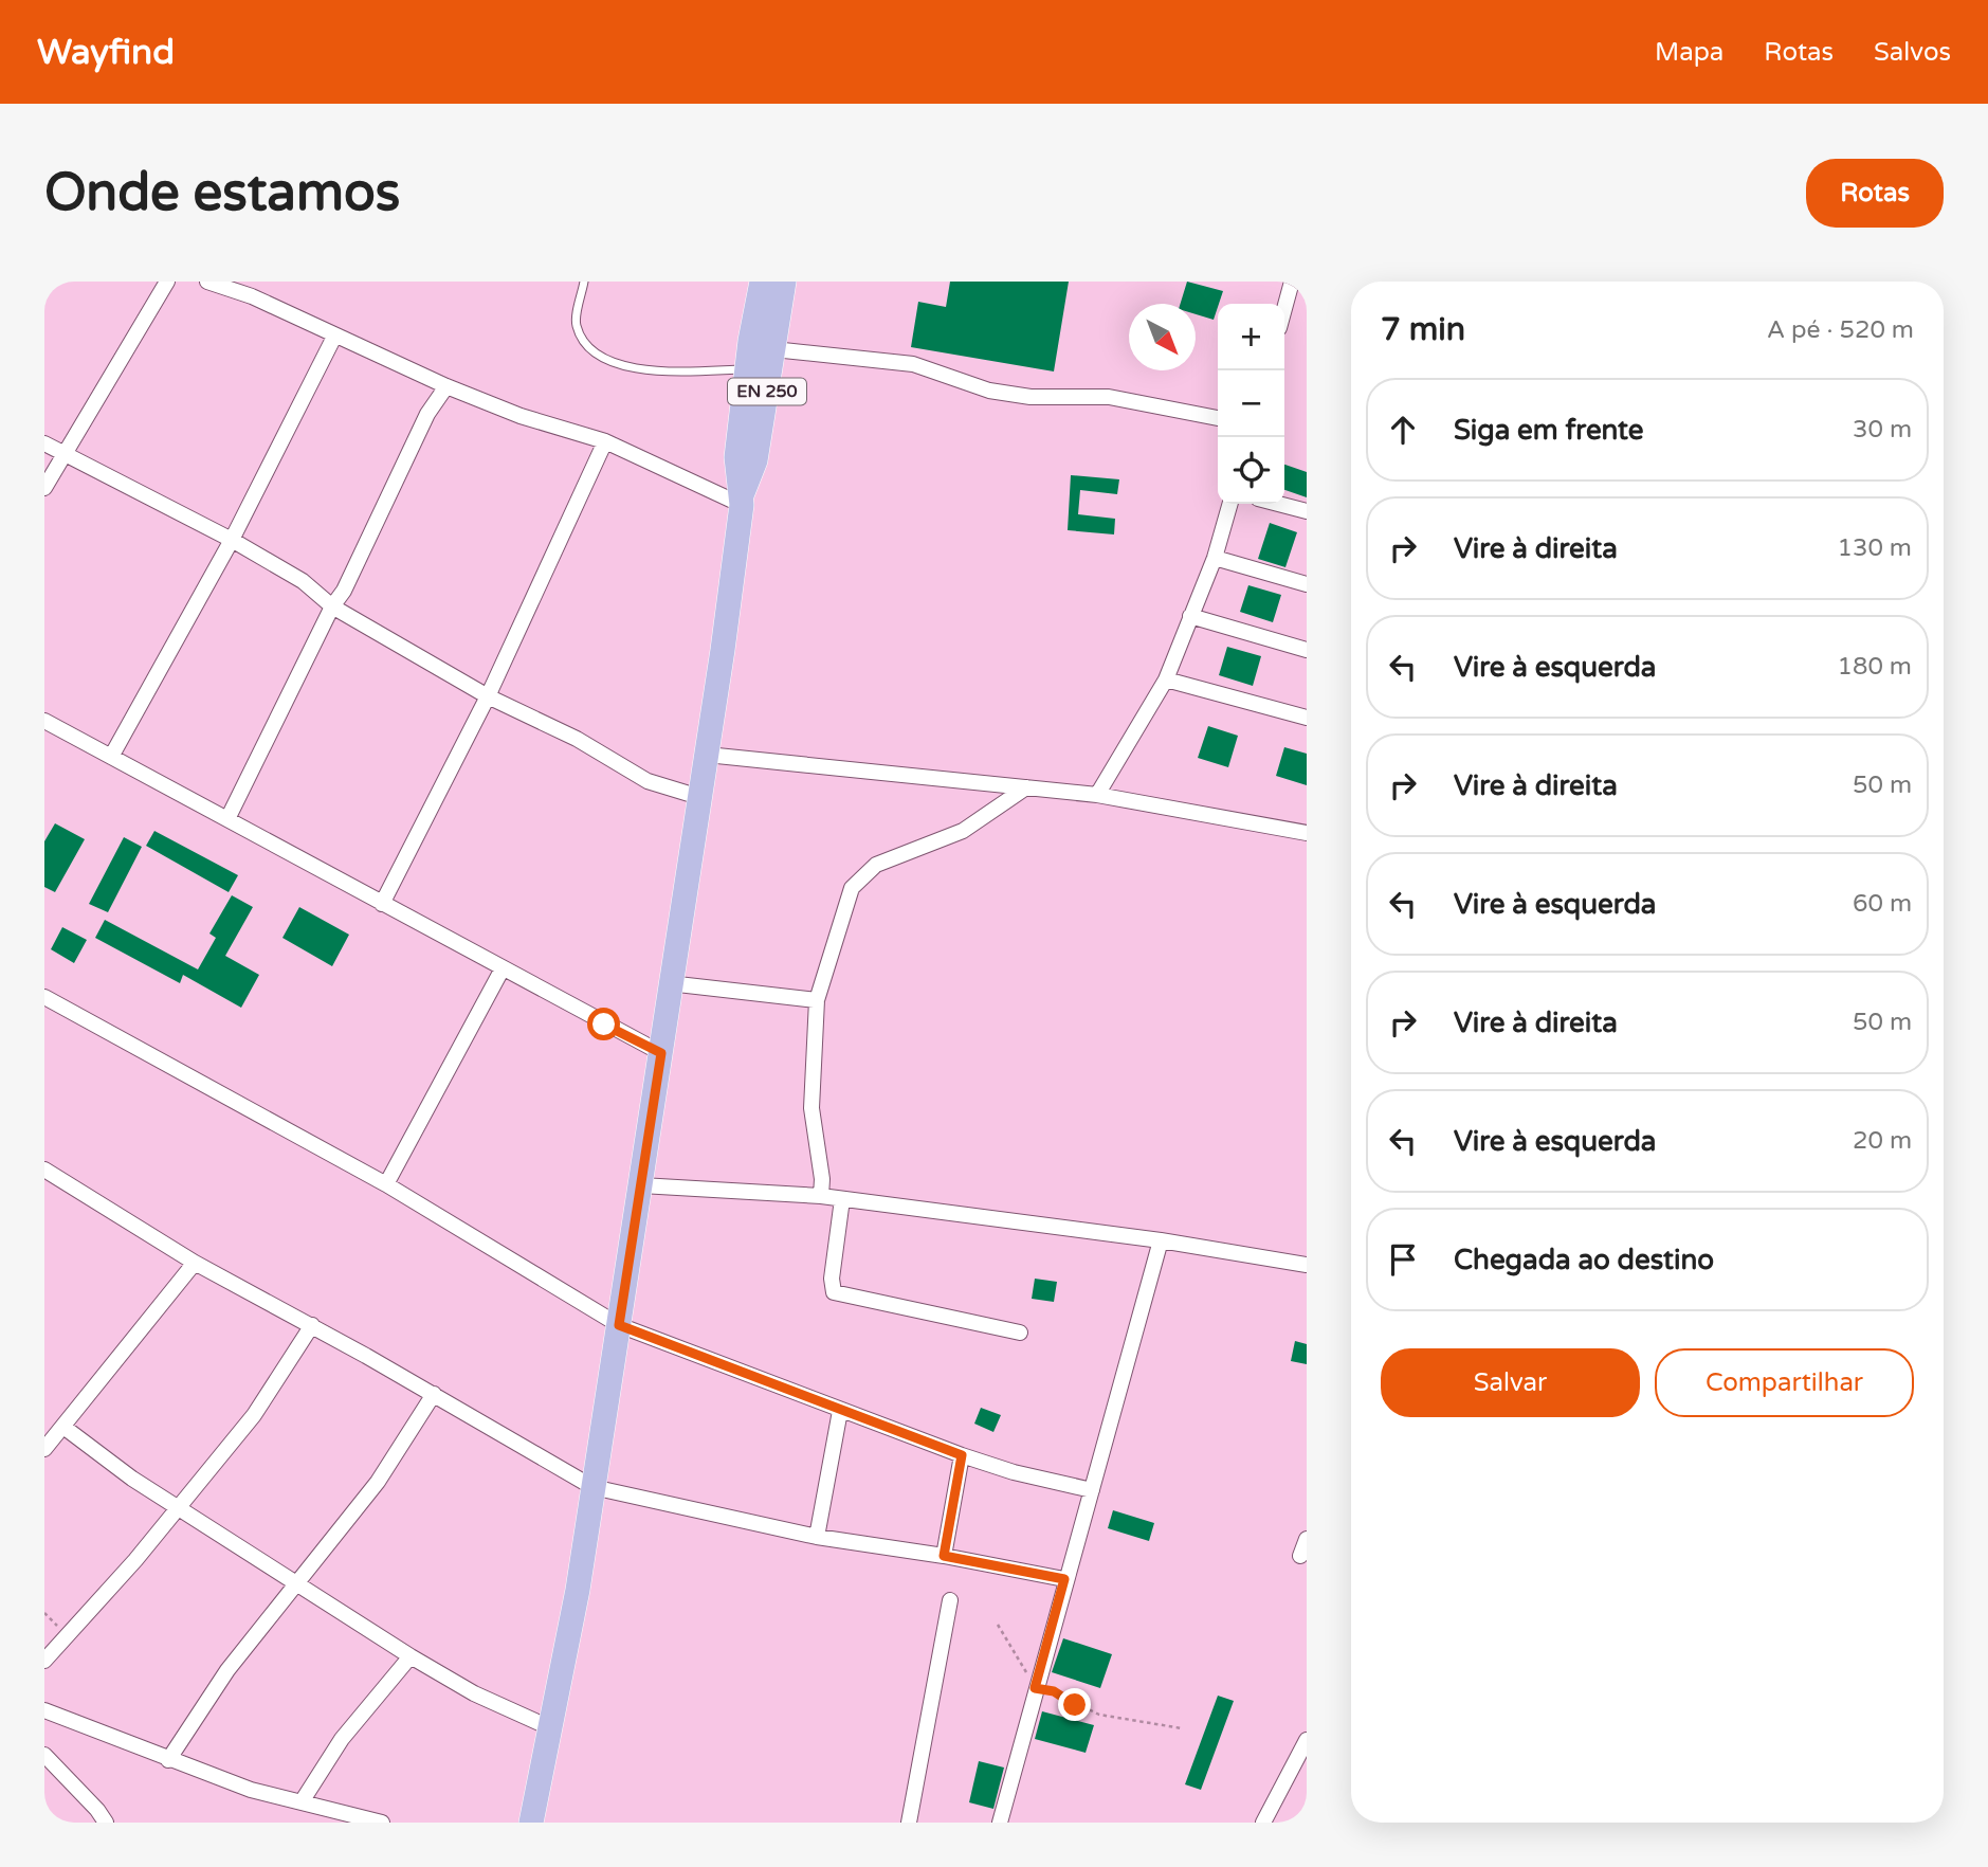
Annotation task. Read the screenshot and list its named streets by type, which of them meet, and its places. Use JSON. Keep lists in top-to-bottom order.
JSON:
{
  "streets": {
    "main road": ["EN 250"]
  },
  "north": "bottom right",
  "page": {
    "header": "Wayfind",
    "nav": ["Mapa", "Rotas", "Salvos"],
    "buttons": [
      "Rotas",
      ["Salvar", "Compartilhar"]
    ],
    "title": "Onde estamos",
    "heading": ["7 min", "A pé · 520 m"],
    "map_buttons": ["+", "−"],
    "list": [
      ["Siga em frente", "30 m"],
      ["Vire à direita", "130 m"],
      ["Vire à esquerda", "180 m"],
      ["Vire à direita", "50 m"],
      ["Vire à esquerda", "60 m"],
      ["Vire à direita", "50 m"],
      ["Vire à esquerda", "20 m"],
      "Chegada ao destino"
    ]
  }
}
